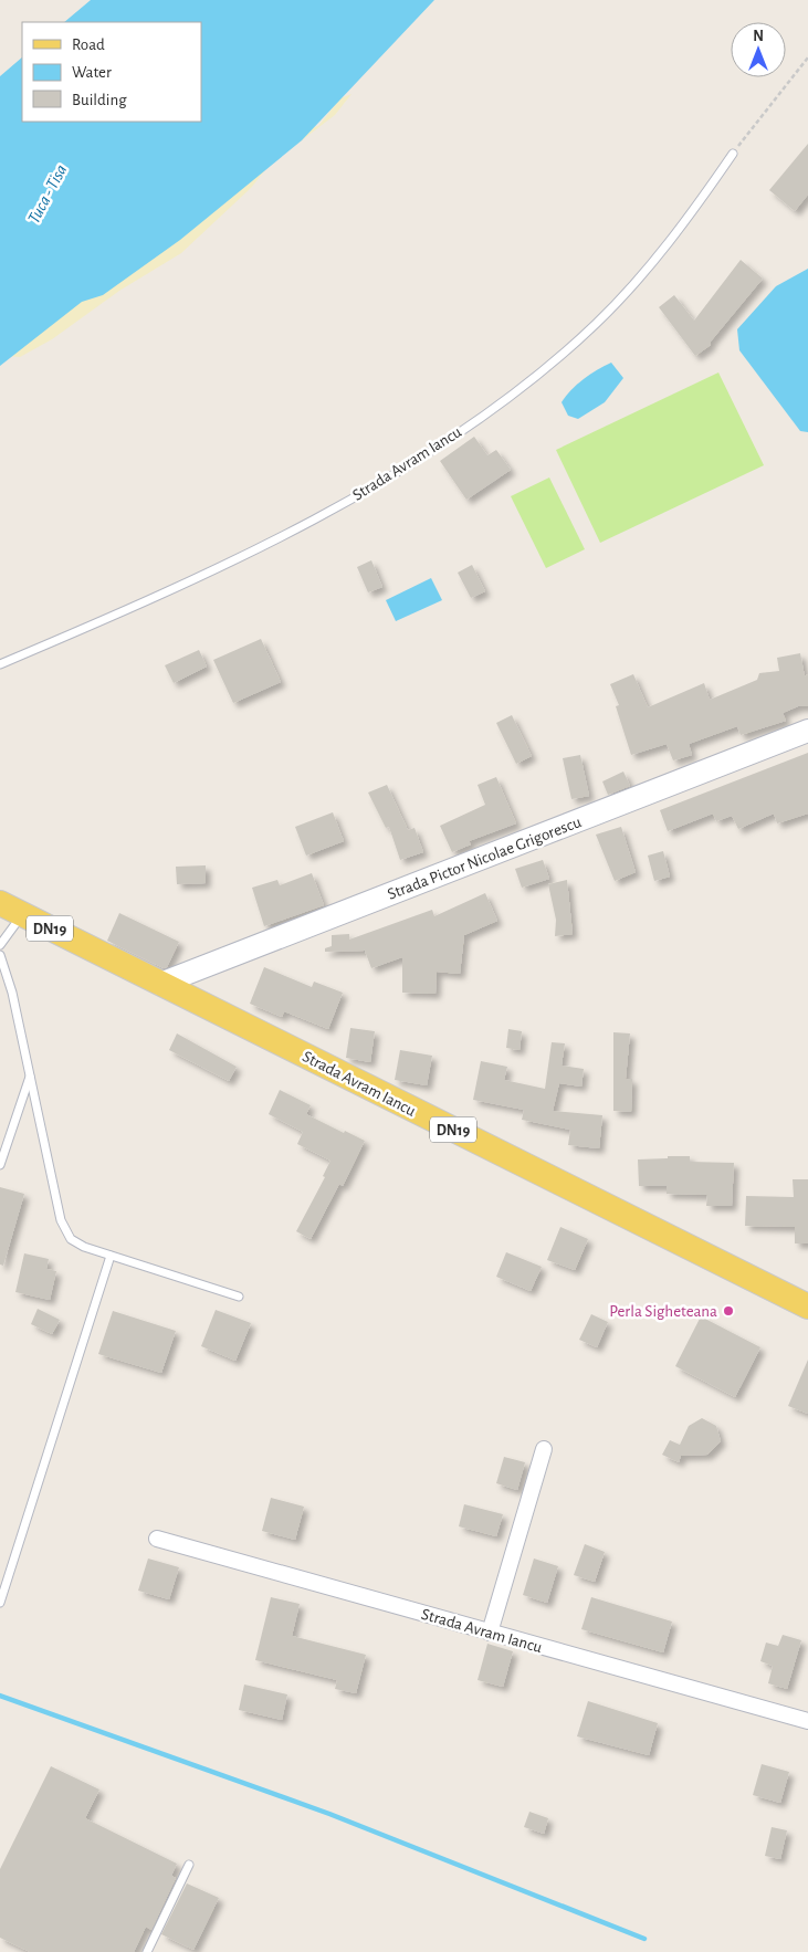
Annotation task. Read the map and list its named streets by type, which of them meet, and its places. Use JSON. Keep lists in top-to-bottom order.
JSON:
{
  "streets": {
    "main road": ["Strada Avram Iancu", "Strada Pictor Nicolae Grigorescu", "DN19"]
  },
  "crossings": [
    ["Strada Avram Iancu", "Strada Pictor Nicolae Grigorescu"]
  ],
  "water": ["Тиса - Tisa"],
  "places": ["Perla Sigheteana"],
  "legend": ["Road", "Water", "Building"],
  "north": "top"
}
